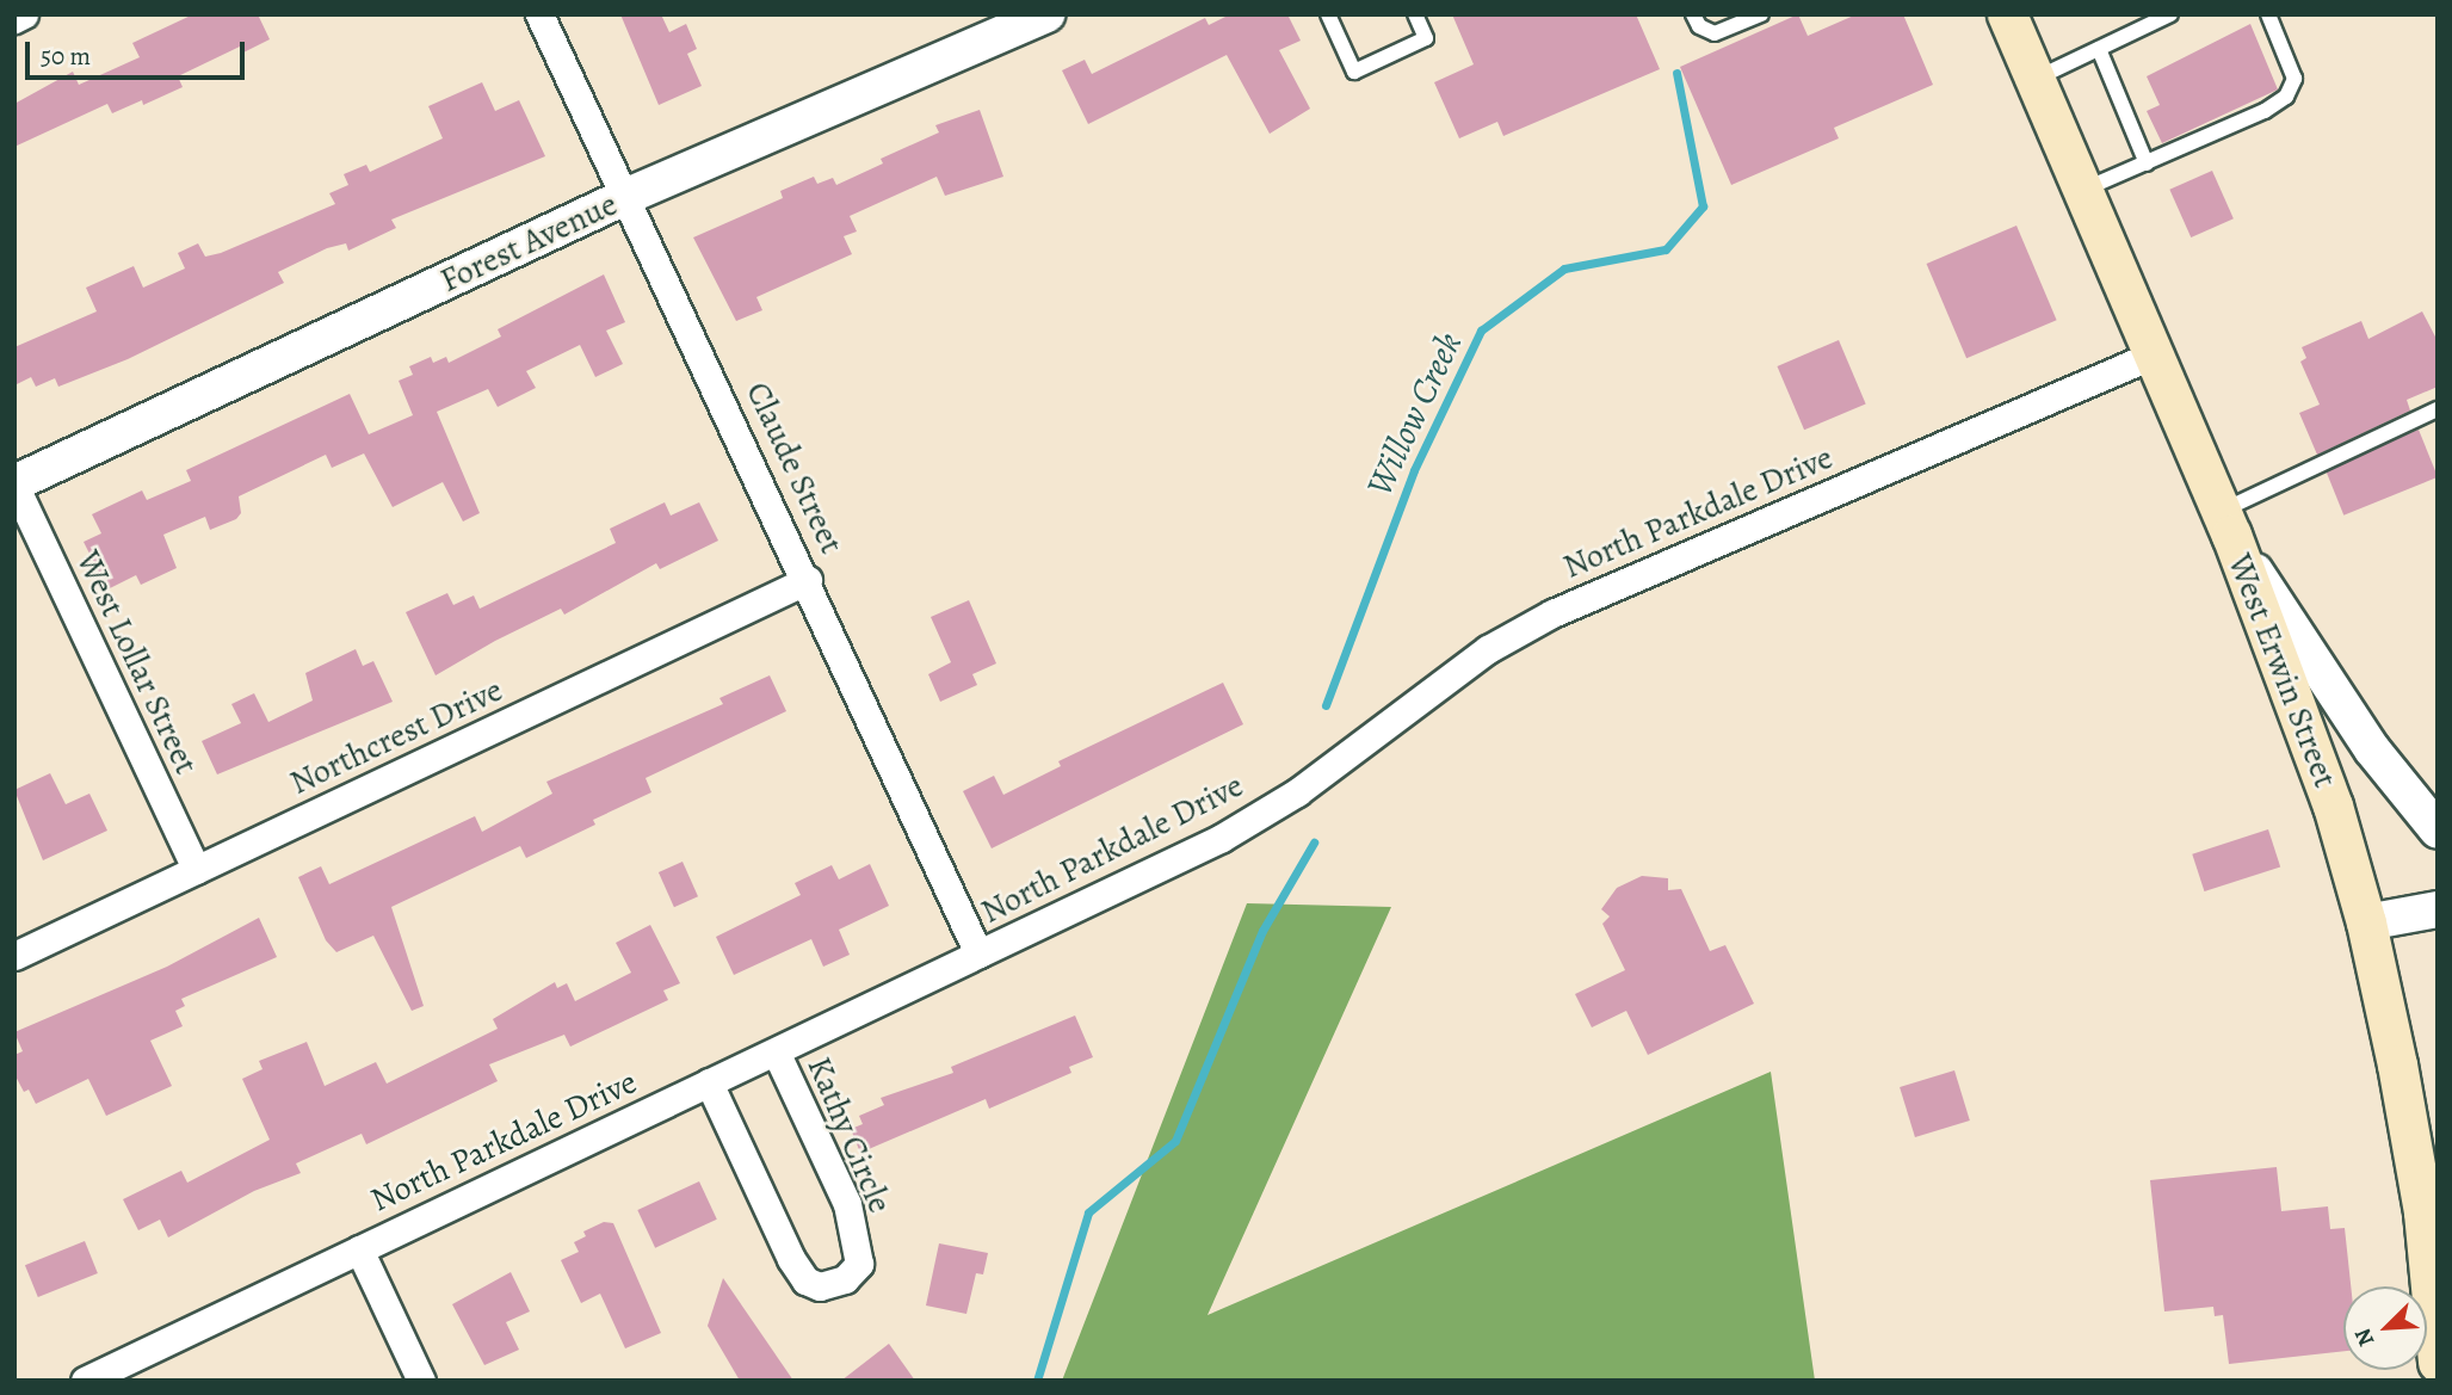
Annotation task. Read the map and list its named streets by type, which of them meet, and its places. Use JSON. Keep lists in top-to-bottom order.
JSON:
{
  "streets": {
    "main road": ["West Erwin Street"],
    "street": [
      "Forest Avenue",
      "Claude Street",
      "North Parkdale Drive",
      "West Lollar Street",
      "Northcrest Drive",
      "Kathy Circle"
    ]
  },
  "crossings": [
    ["Forest Avenue", "Claude Street"],
    ["Forest Avenue", "West Lollar Street"],
    ["Claude Street", "North Parkdale Drive"],
    ["Claude Street", "Northcrest Drive"],
    ["North Parkdale Drive", "West Erwin Street"],
    ["North Parkdale Drive", "Kathy Circle"],
    ["West Lollar Street", "Northcrest Drive"]
  ],
  "water": ["Willow Creek"],
  "scale_bar": "50 m",
  "north": "bottom left"
}
